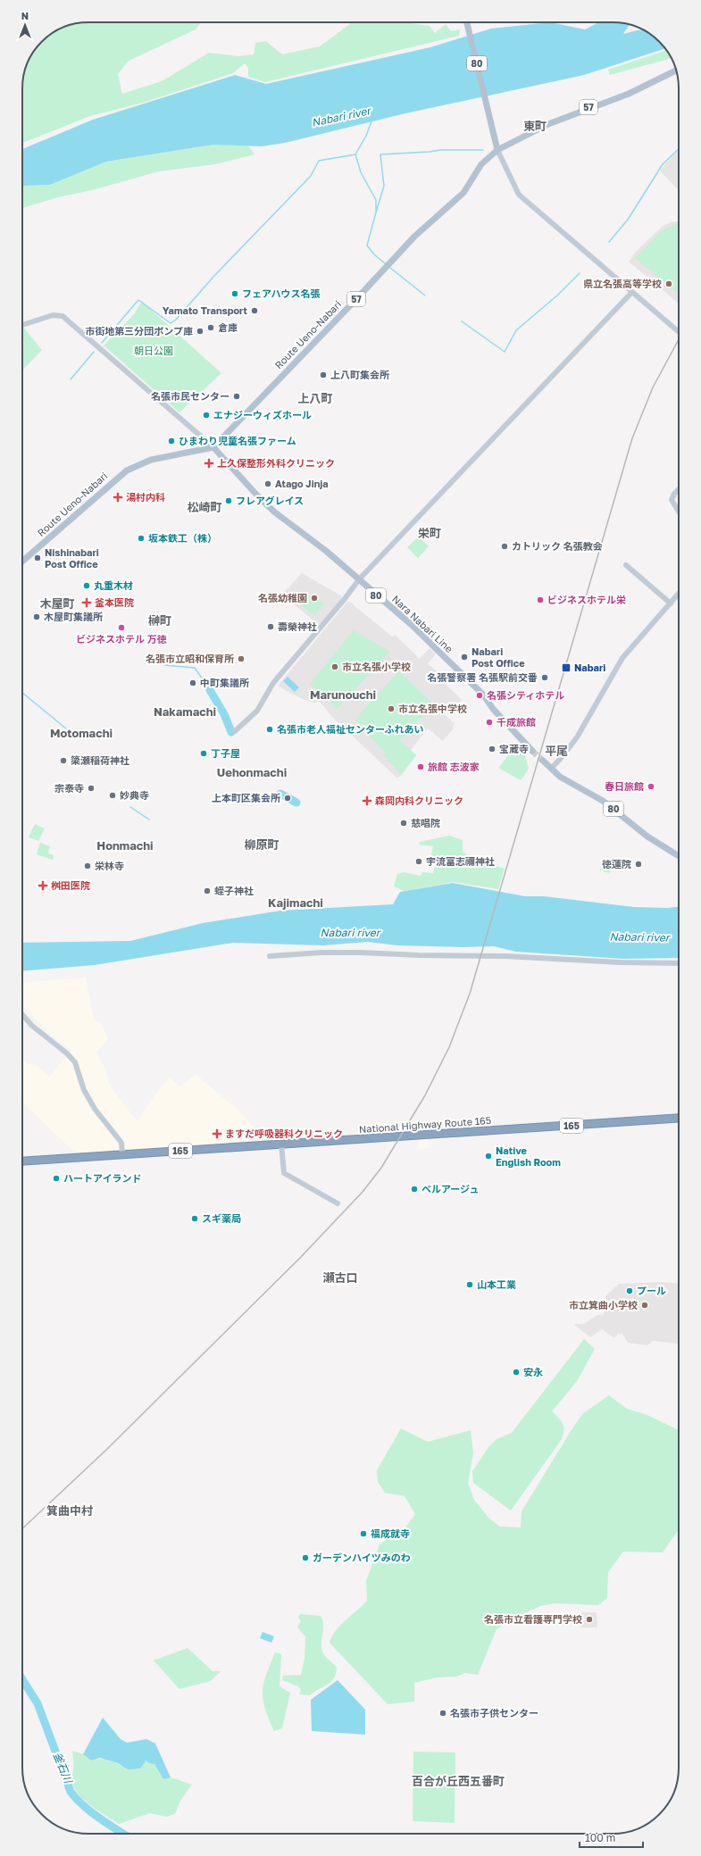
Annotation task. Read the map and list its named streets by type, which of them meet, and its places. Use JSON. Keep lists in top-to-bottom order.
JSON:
{
  "streets": {
    "highway": ["National Highway Route 165", "165"],
    "main road": [
      "80",
      "57",
      "Route Ueno-Nabari",
      "Nara Nabari Line"
    ]
  },
  "crossings": [
    ["80", "Route Ueno-Nabari"],
    ["Route Ueno-Nabari", "Nara Nabari Line"]
  ],
  "districts": [
    "東町",
    "上八町",
    "松崎町",
    "栄町",
    "木屋町",
    "榊町",
    "Marunouchi",
    "Nakamachi",
    "Motomachi",
    "平尾",
    "Uehonmachi",
    "柳原町",
    "Honmachi",
    "Kajimachi",
    "瀬古口",
    "箕曲中村",
    "百合が丘西五番町"
  ],
  "water": ["Nabari river", "釜石川"],
  "parks": ["朝日公園"],
  "places": {
    "other": [
      "県立名張高等学校",
      "フェアハウス名張",
      "Yamato Transport",
      "倉庫",
      "市街地第三分団ポンプ庫",
      "上八町集会所",
      "名張市民センター",
      "エナジーウィズホール",
      "ひまわり児童名張ファーム",
      "Atago Jinja",
      "フレアグレイス",
      "坂本鉄工（株）",
      "カトリック 名張教会",
      "Nishinabari Post Office",
      "丸重木材",
      "名張幼稚園",
      "ビジネスホテル栄",
      "木屋町集議所",
      "壽榮神社",
      "ビジネスホテル 万徳",
      "Nabari Post Office",
      "名張市立昭和保育所",
      "市立名張小学校",
      "名張警察署 名張駅前交番",
      "中町集議所",
      "名張シティホテル",
      "市立名張中学校",
      "千成旅館",
      "名張市老人福祉センターふれあい",
      "宝蔵寺",
      "丁子屋",
      "簗瀬稲荷神社",
      "旅館 志波家",
      "春日旅館",
      "宗泰寺",
      "妙典寺",
      "上本町区集会所",
      "慈唱院",
      "宇流冨志禰神社",
      "徳蓮院",
      "栄林寺",
      "蛭子神社",
      "Native English Room",
      "ハートアイランド",
      "ベルアージュ",
      "スギ薬局",
      "山本工業",
      "プール",
      "市立箕曲小学校",
      "安永",
      "福成就寺",
      "ガーデンハイツみのわ",
      "名張市立看護専門学校",
      "名張市子供センター"
    ],
    "health": [
      "上久保整形外科クリニック",
      "湯村内科",
      "釜本医院",
      "森岡内科クリニック",
      "桝田医院",
      "ますだ呼吸器科クリニック"
    ],
    "transit": ["Nabari"]
  },
  "scale_bar": "100 m",
  "north": "top"
}
